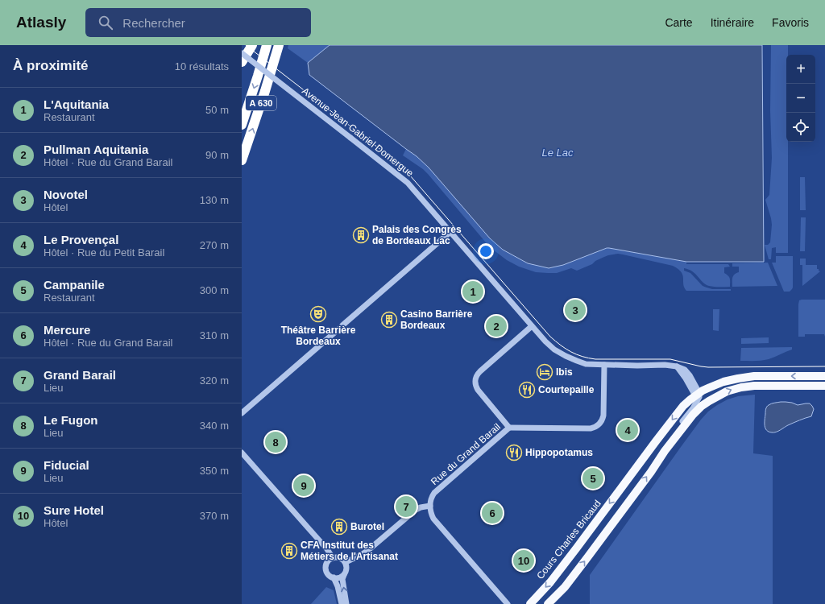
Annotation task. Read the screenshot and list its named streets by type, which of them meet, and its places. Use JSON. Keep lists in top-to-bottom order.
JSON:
{
  "streets": {
    "highway": ["A 630"],
    "main road": ["Cours Charles Bricaud"],
    "street": ["Avenue Jean Gabriel Domergue", "Rue du Grand Barail"]
  },
  "crossings": [
    ["Avenue Jean Gabriel Domergue", "Rue du Grand Barail"],
    ["Avenue Jean Gabriel Domergue", "Cours Charles Bricaud"]
  ],
  "water": ["Le Lac"],
  "places": {
    "building": [
      "Palais des Congrès de Bordeaux Lac",
      "Casino Barrière Bordeaux",
      "Burotel",
      "CFA Institut des Métiers de l'Artisanat"
    ],
    "theatre": ["Théâtre Barrière Bordeaux"],
    "hotel": ["Ibis"],
    "restaurant": ["Courtepaille", "Hippopotamus"]
  },
  "page": {
    "header": "Atlasly",
    "search": "Rechercher",
    "nav": ["Carte", "Itinéraire", "Favoris"],
    "heading": ["À proximité", "10 résultats"],
    "map_buttons": ["+", "−"],
    "list": [
      {
        "mark": "1",
        "name": "L'Aquitania",
        "note": "Restaurant",
        "value": "50 m"
      },
      {
        "mark": "2",
        "name": "Pullman Aquitania",
        "note": "Hôtel · Rue du Grand Barail",
        "value": "90 m"
      },
      {
        "mark": "3",
        "name": "Novotel",
        "note": "Hôtel",
        "value": "130 m"
      },
      {
        "mark": "4",
        "name": "Le Provençal",
        "note": "Hôtel · Rue du Petit Barail",
        "value": "270 m"
      },
      {
        "mark": "5",
        "name": "Campanile",
        "note": "Restaurant",
        "value": "300 m"
      },
      {
        "mark": "6",
        "name": "Mercure",
        "note": "Hôtel · Rue du Grand Barail",
        "value": "310 m"
      },
      {
        "mark": "7",
        "name": "Grand Barail",
        "note": "Lieu",
        "value": "320 m"
      },
      {
        "mark": "8",
        "name": "Le Fugon",
        "note": "Lieu",
        "value": "340 m"
      },
      {
        "mark": "9",
        "name": "Fiducial",
        "note": "Lieu",
        "value": "350 m"
      },
      {
        "mark": "10",
        "name": "Sure Hotel",
        "note": "Hôtel",
        "value": "370 m"
      }
    ],
    "pins": [
      "1",
      "3",
      "2",
      "4",
      "8",
      "5",
      "9",
      "7",
      "6",
      "10"
    ]
  }
}
